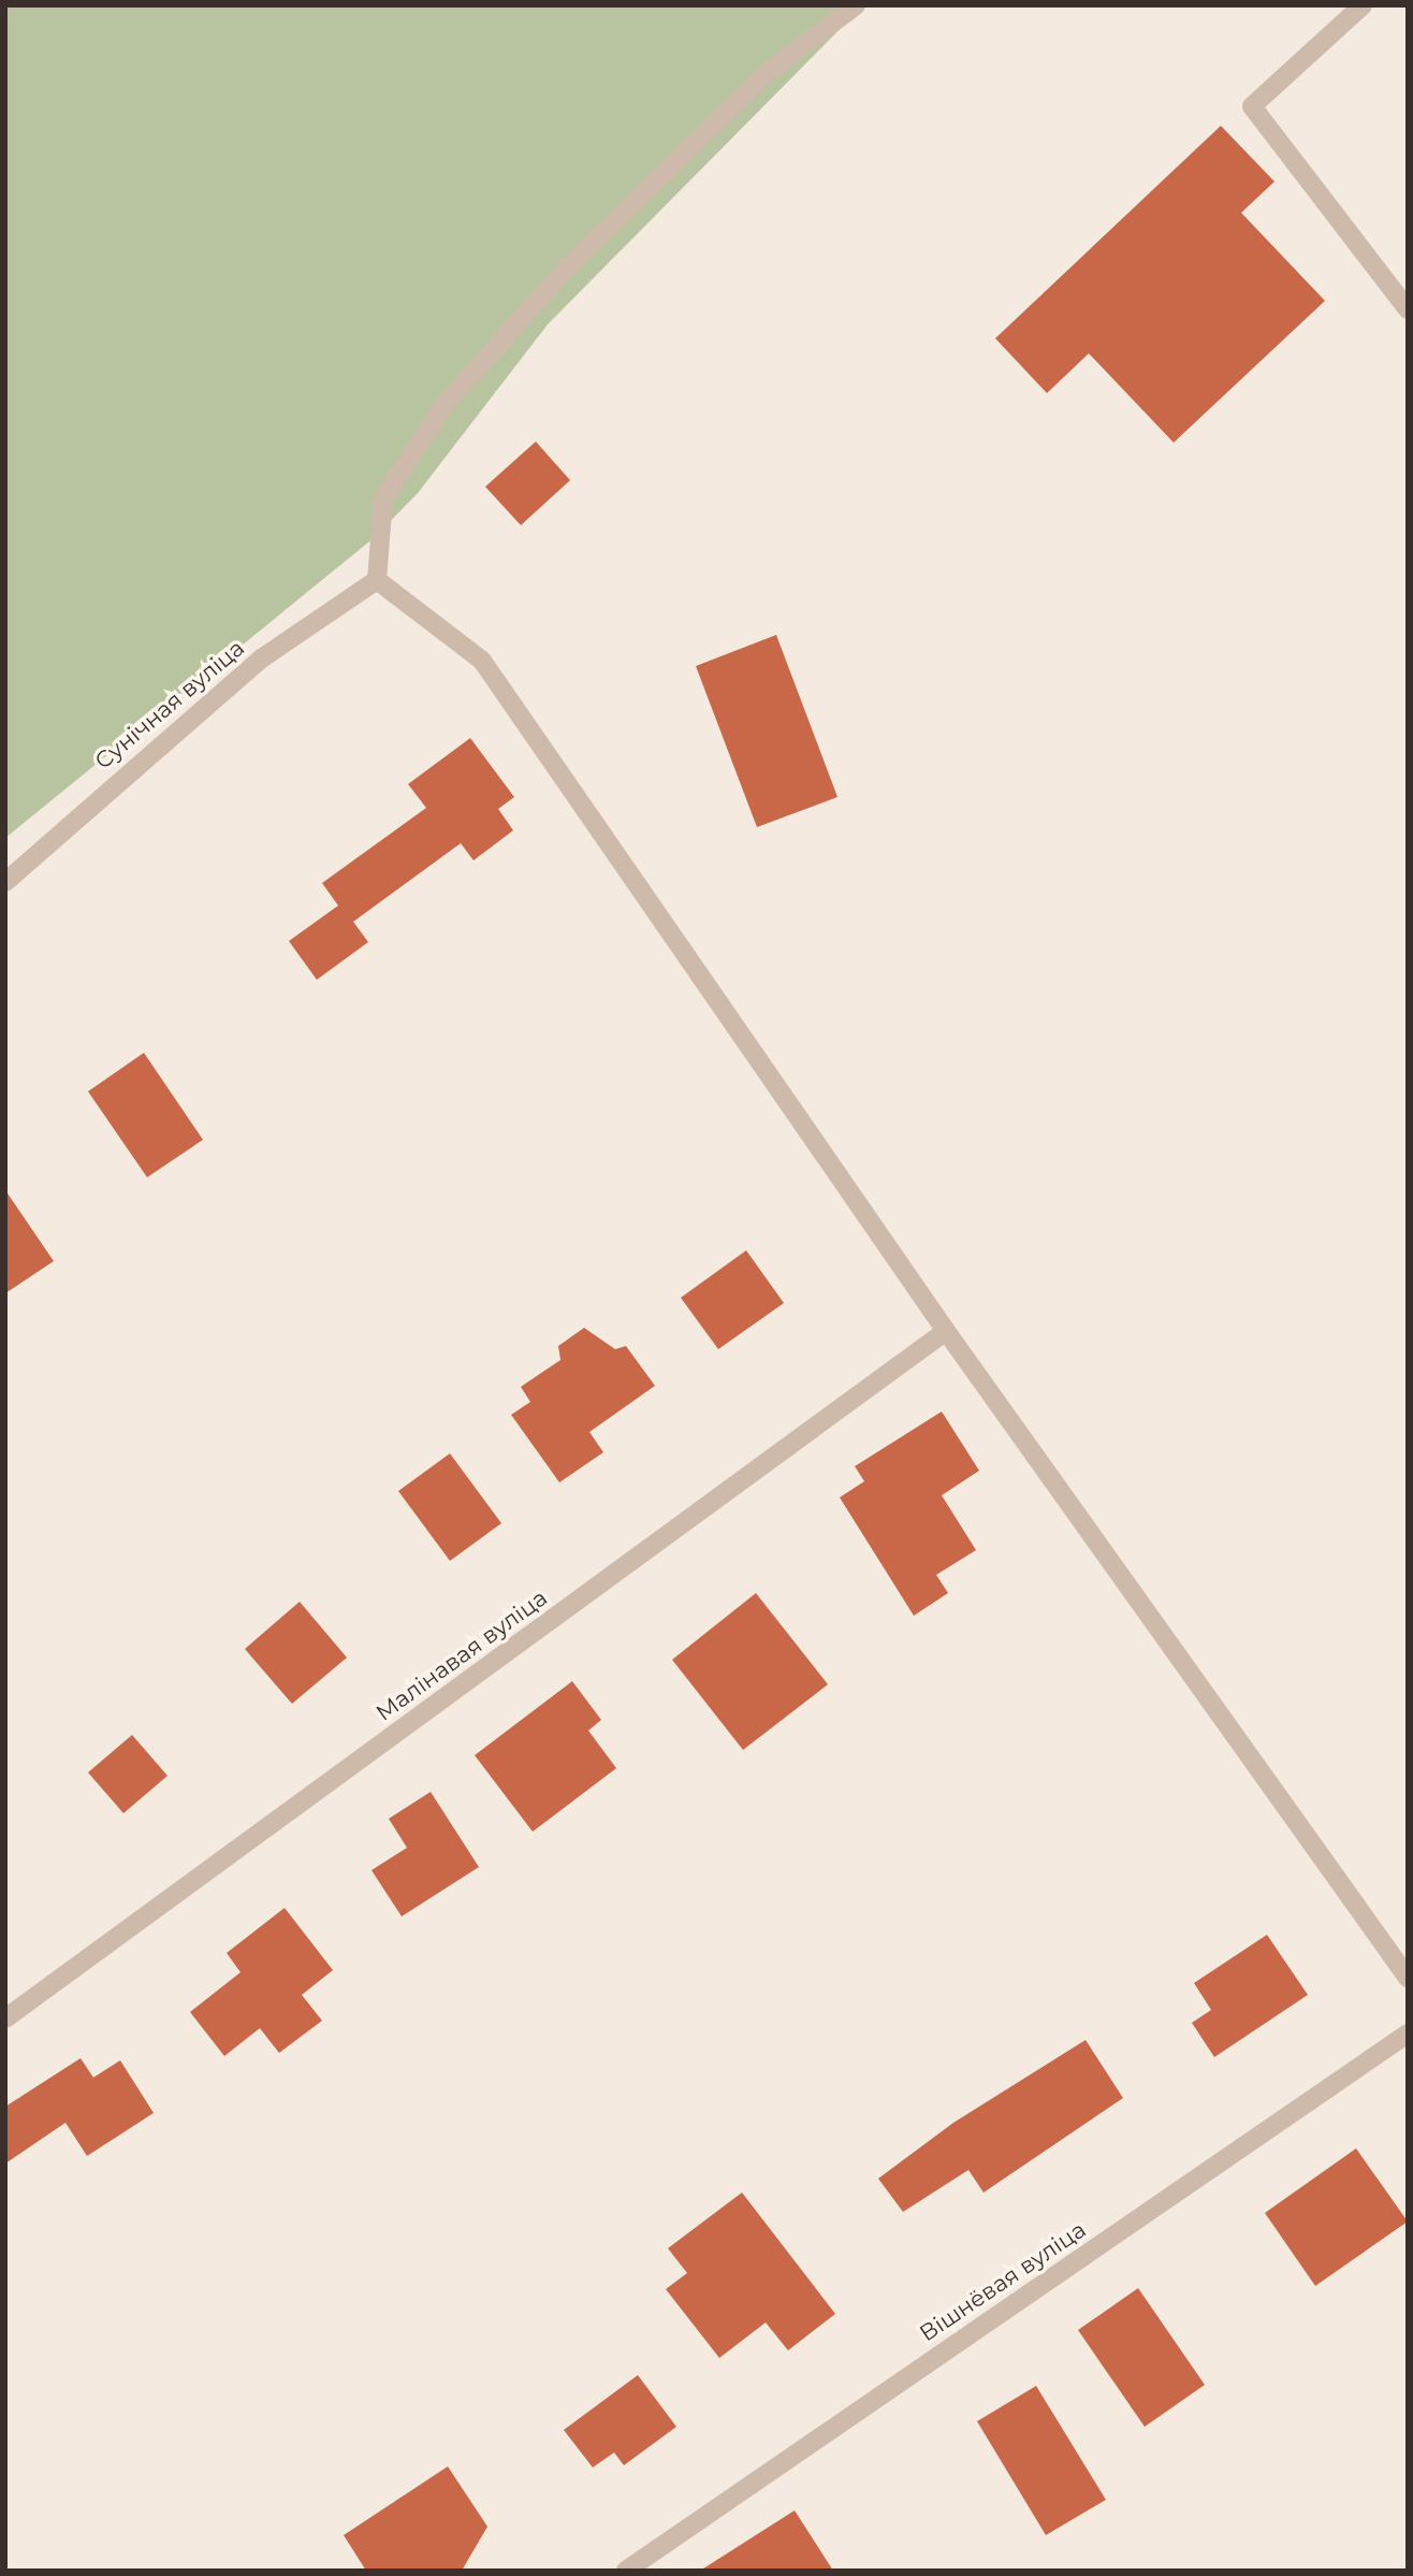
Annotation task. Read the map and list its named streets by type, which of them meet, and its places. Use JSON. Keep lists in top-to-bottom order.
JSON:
{
  "streets": {
    "street": ["Сунічная вуліца", "Малінавая вуліца", "Вішнёвая вуліца"]
  }
}
